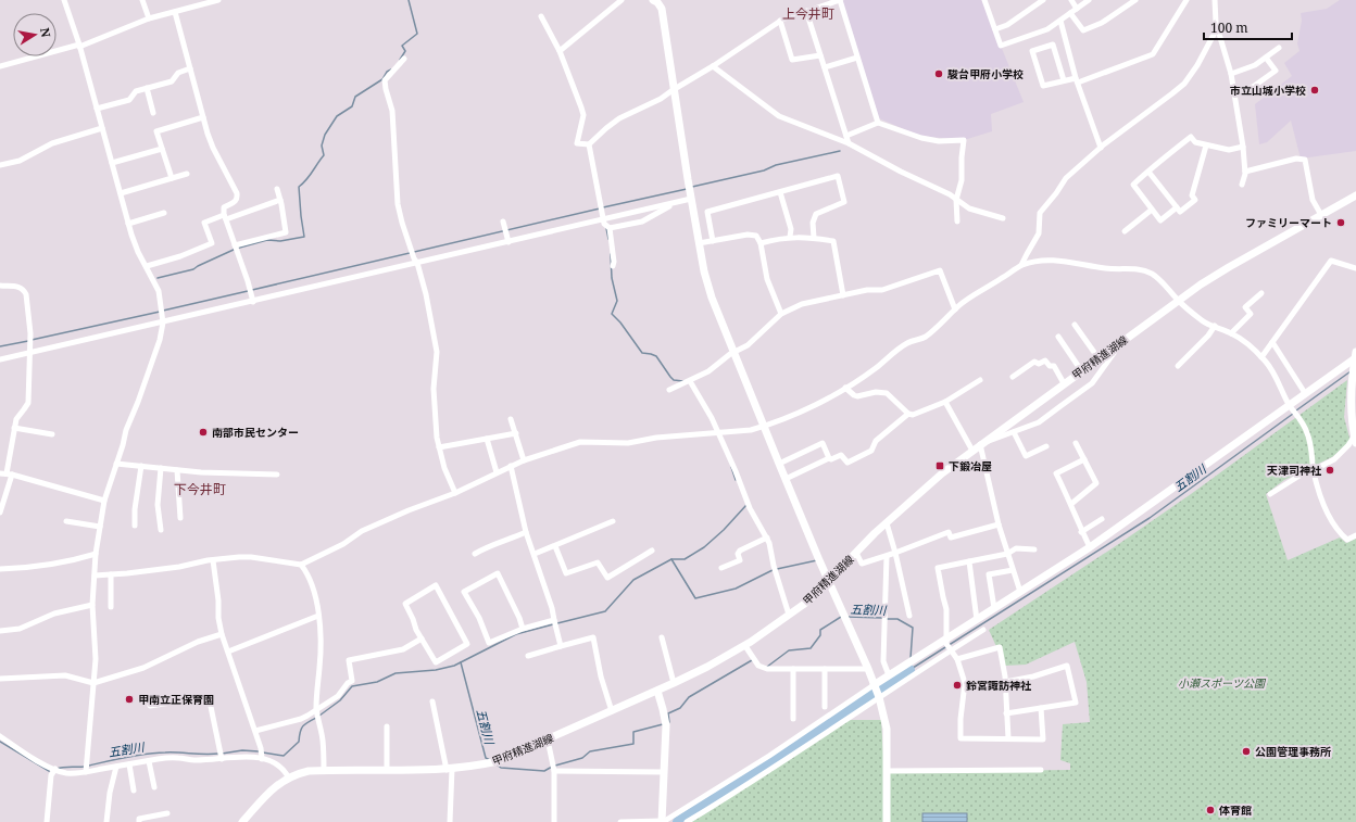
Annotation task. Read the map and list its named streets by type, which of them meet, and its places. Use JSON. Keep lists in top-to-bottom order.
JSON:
{
  "streets": {
    "street": ["甲府精進湖線"]
  },
  "districts": ["上今井町", "下今井町"],
  "water": ["五割川"],
  "parks": ["小瀬スポーツ公園"],
  "places": {
    "other": [
      "駿台甲府小学校",
      "市立山城小学校",
      "ファミリーマート",
      "南部市民センター",
      "天津司神社",
      "鈴宮諏訪神社",
      "甲南立正保育園",
      "公園管理事務所",
      "体育館"
    ],
    "transit": ["下鍛冶屋"]
  },
  "scale_bar": "100 m",
  "north": "right"
}
